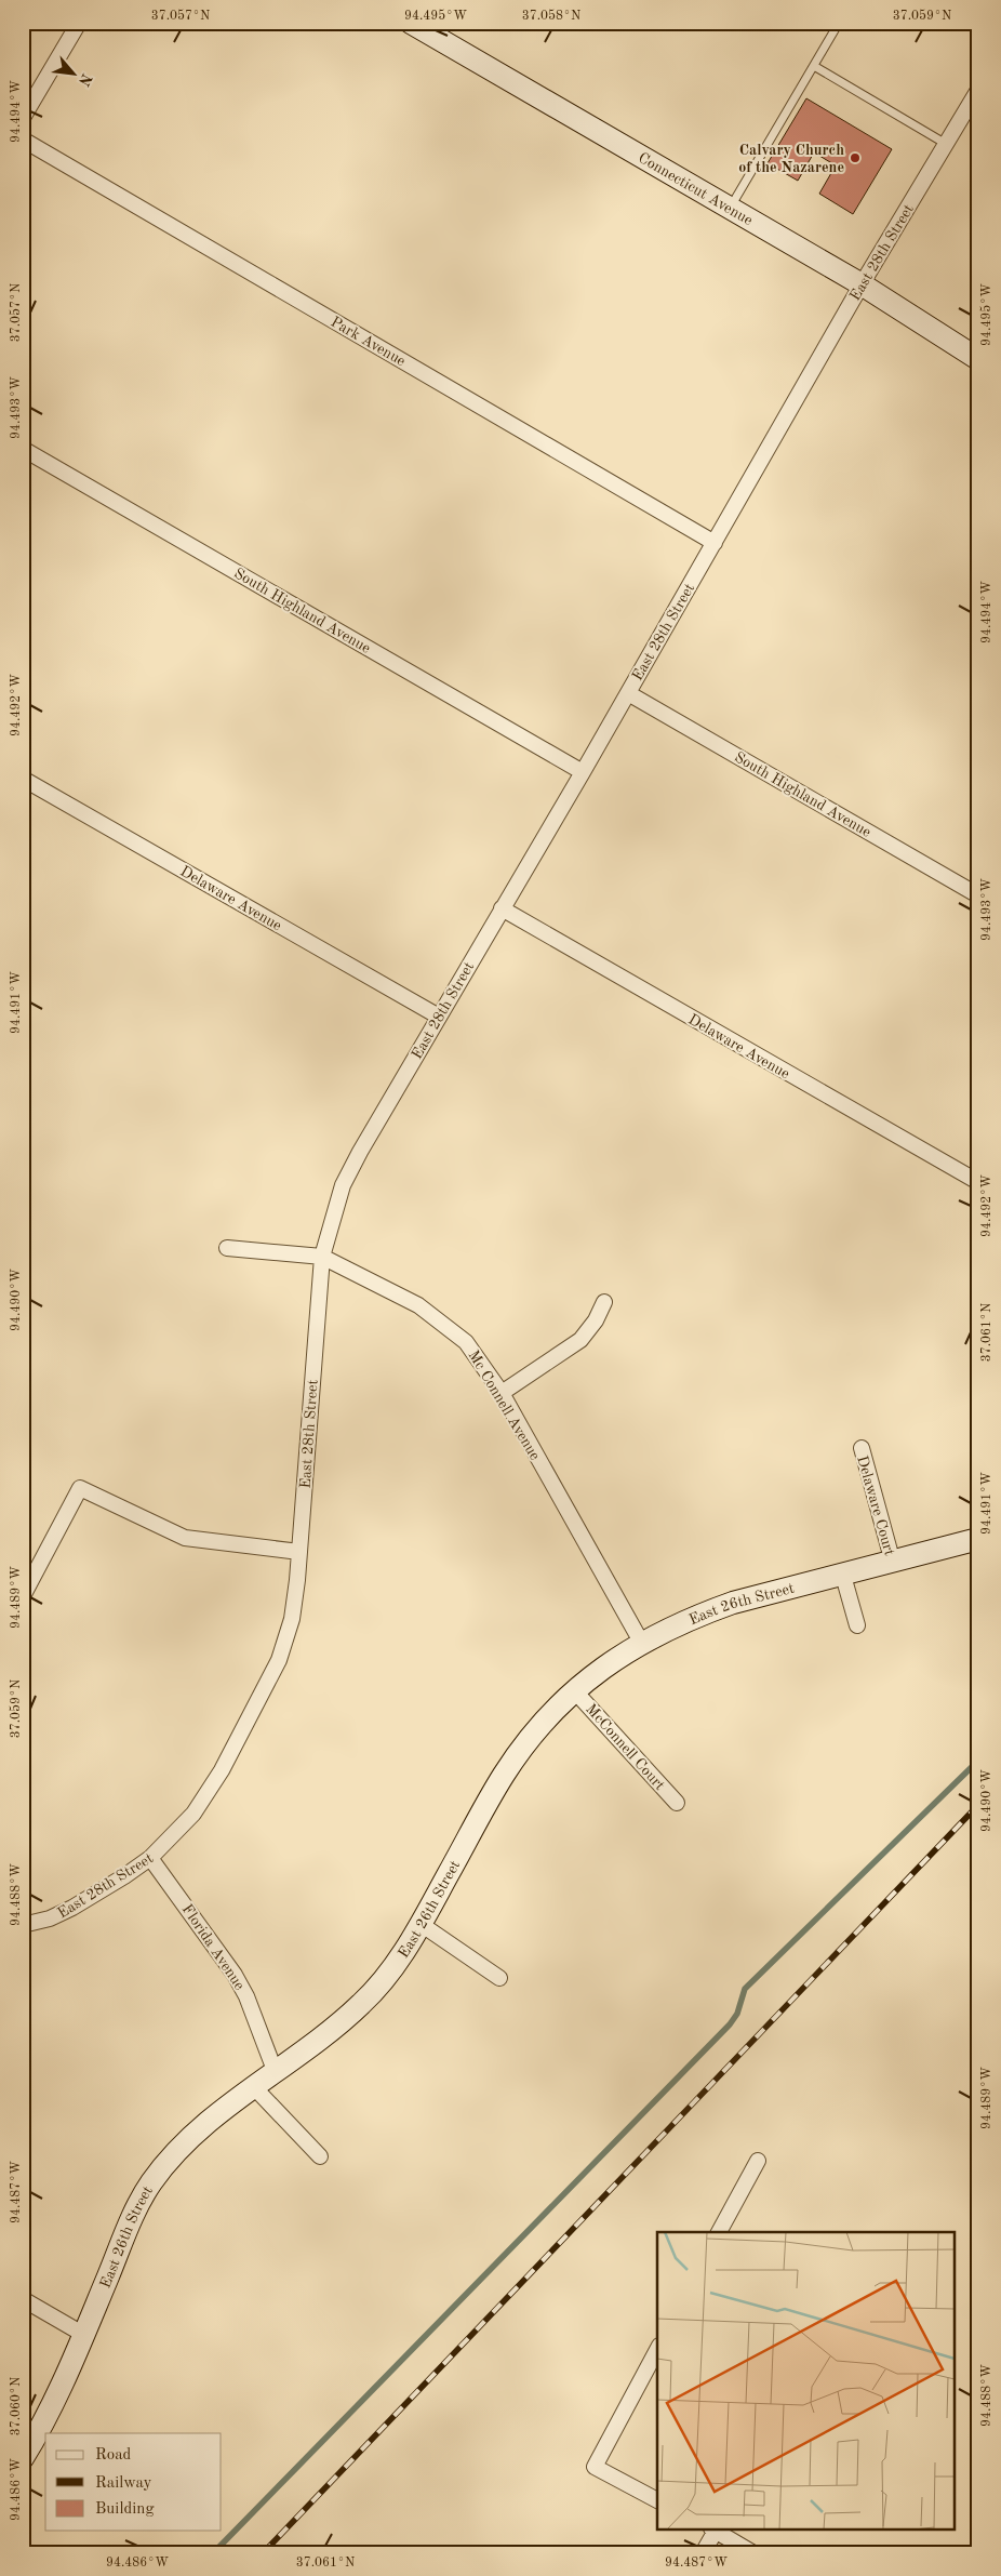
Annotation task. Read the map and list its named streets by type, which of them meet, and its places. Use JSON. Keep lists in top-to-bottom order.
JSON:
{
  "streets": {
    "street": [
      "Connecticut Avenue",
      "East 28th Street",
      "Park Avenue",
      "South Highland Avenue",
      "Delaware Avenue",
      "Mc Connell Avenue",
      "Delaware Court",
      "East 26th Street",
      "McConnell Court",
      "Florida Avenue"
    ]
  },
  "crossings": [
    ["Connecticut Avenue", "East 28th Street"],
    ["East 28th Street", "Park Avenue"],
    ["East 28th Street", "South Highland Avenue"],
    ["East 28th Street", "Delaware Avenue"],
    ["East 28th Street", "Mc Connell Avenue"],
    ["East 28th Street", "Florida Avenue"],
    ["Mc Connell Avenue", "East 26th Street"],
    ["Delaware Court", "East 26th Street"],
    ["East 26th Street", "McConnell Court"],
    ["East 26th Street", "Florida Avenue"]
  ],
  "places": ["Calvary Church of the Nazarene"],
  "legend": ["Road", "Railway", "Building"],
  "north": "bottom right",
  "coordinates": [
    "37.057°N",
    "94.495°W",
    "37.058°N",
    "37.059°N",
    "94.494°W",
    "94.493°W",
    "94.492°W",
    "94.491°W",
    "94.490°W",
    "37.061°N",
    "94.489°W",
    "94.488°W",
    "94.487°W",
    "37.060°N",
    "94.486°W"
  ]
}
